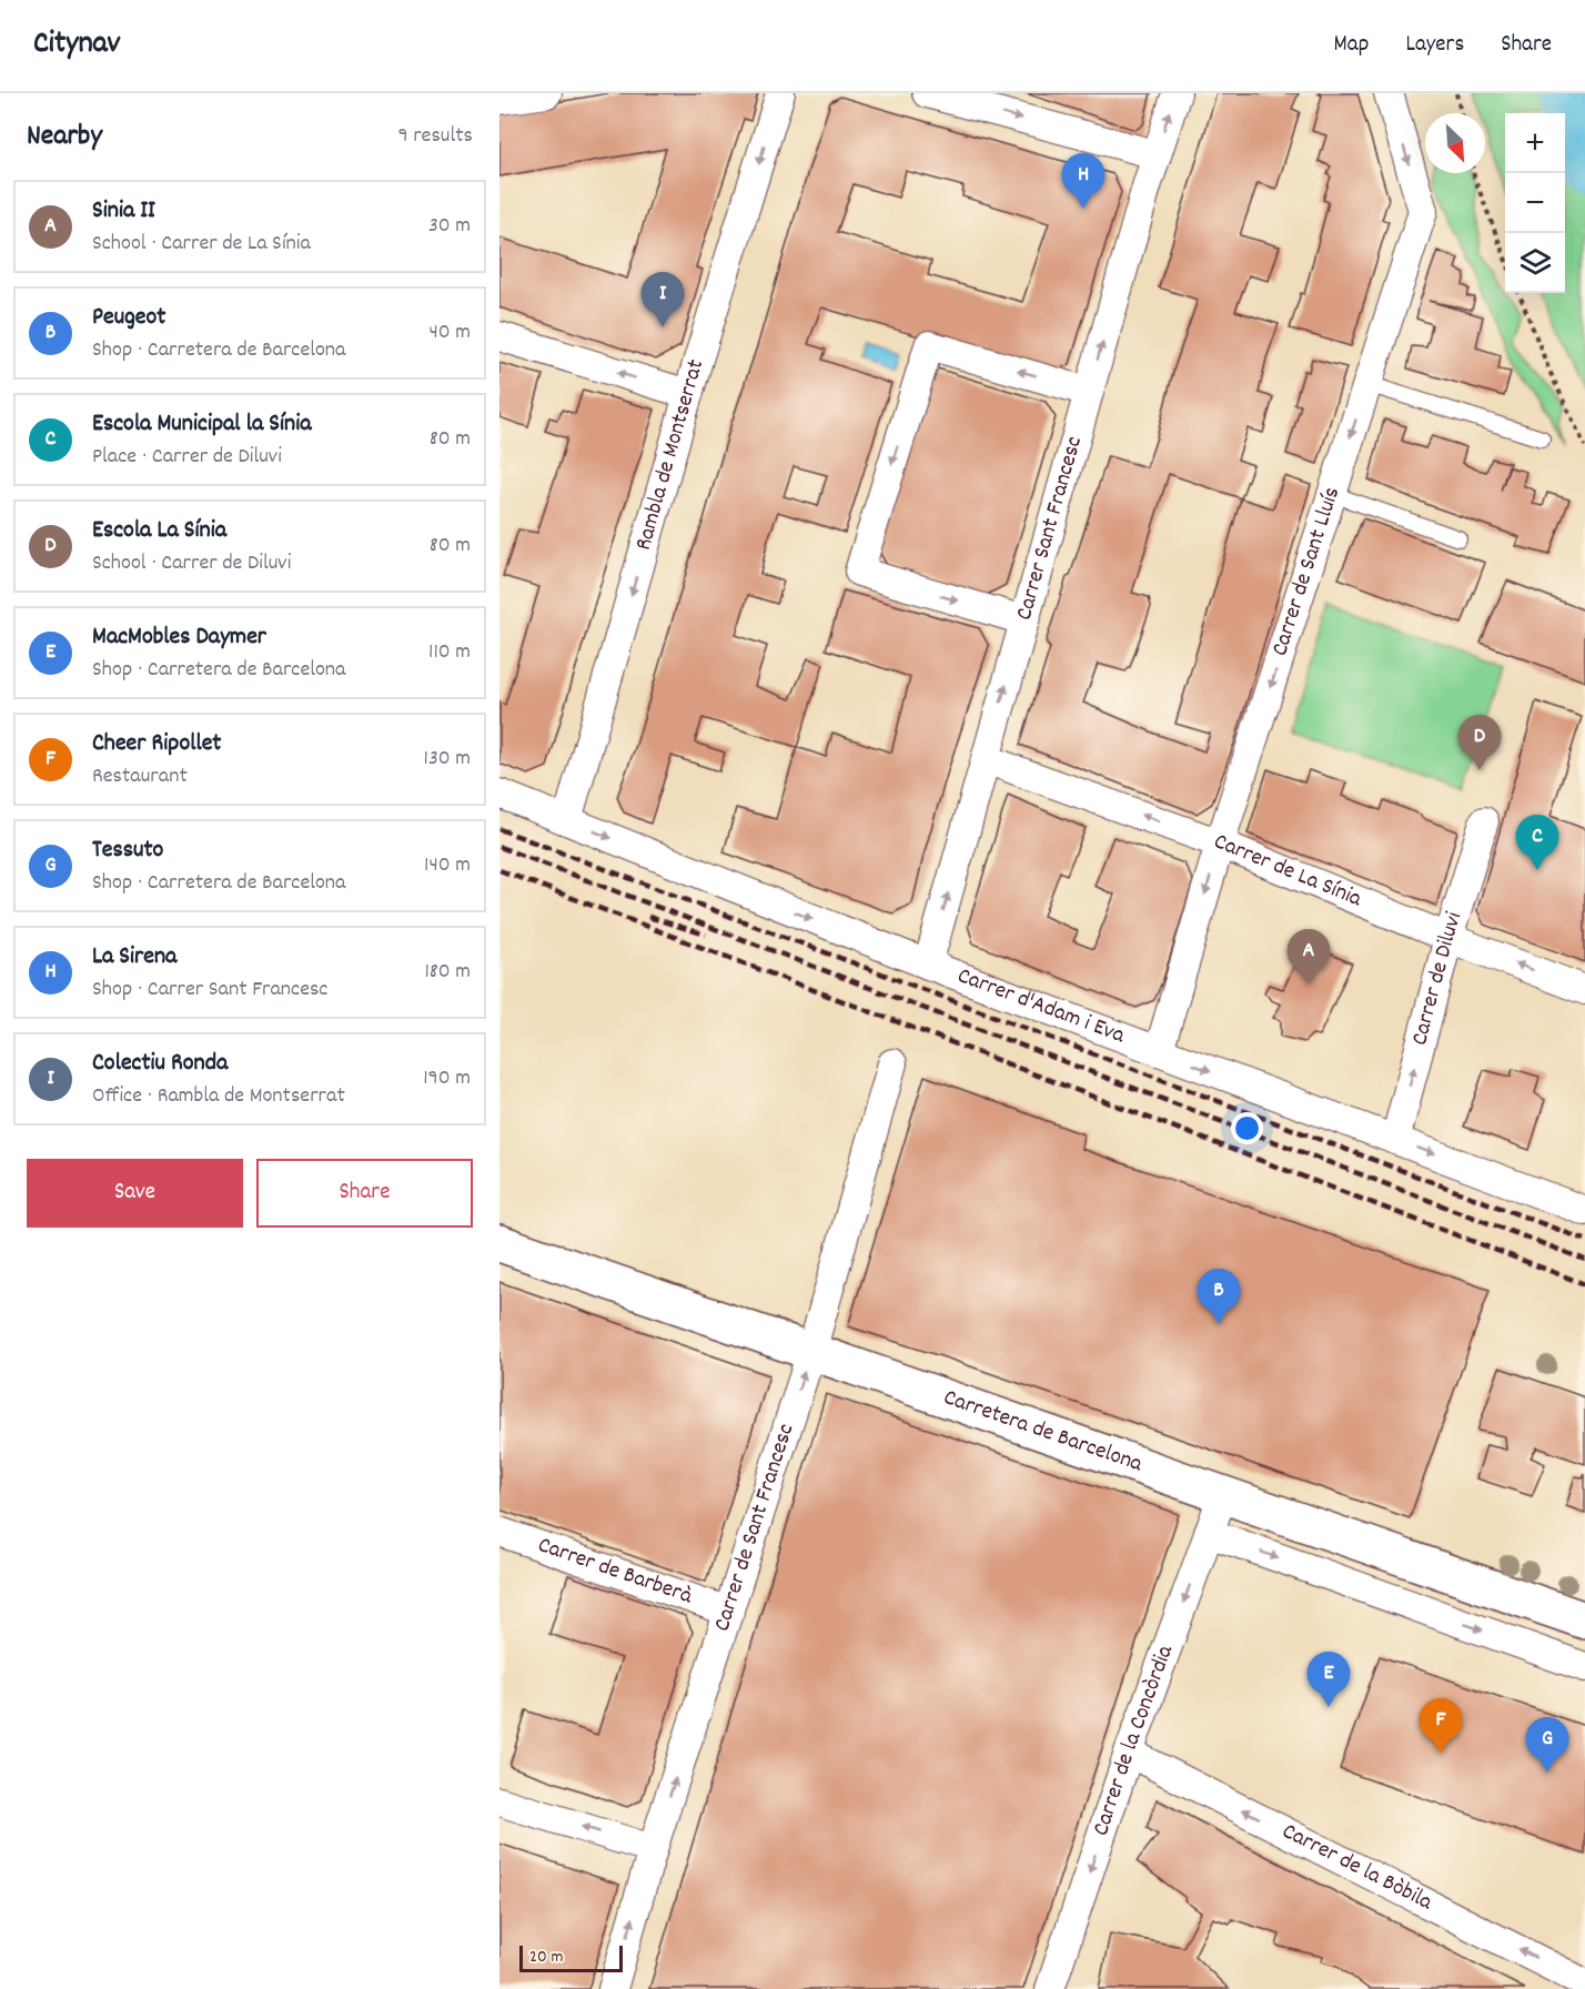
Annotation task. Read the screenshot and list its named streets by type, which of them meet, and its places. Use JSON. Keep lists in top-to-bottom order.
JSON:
{
  "streets": {
    "main road": ["Carretera de Barcelona"],
    "street": [
      "Rambla de Montserrat",
      "Carrer Sant Francesc",
      "Carrer de Sant Lluís",
      "Carrer de La Sínia",
      "Carrer de Diluvi",
      "Carrer d'Adam i Eva",
      "Carrer de Sant Francesc",
      "Carrer de Barberà",
      "Carrer de la Concòrdia",
      "Carrer de la Bòbila"
    ]
  },
  "crossings": [
    ["Rambla de Montserrat", "Carrer d'Adam i Eva"],
    ["Carrer Sant Francesc", "Carrer de La Sínia"],
    ["Carrer Sant Francesc", "Carrer d'Adam i Eva"],
    ["Carrer de Sant Lluís", "Carrer de La Sínia"],
    ["Carrer de Sant Lluís", "Carrer d'Adam i Eva"],
    ["Carrer de La Sínia", "Carrer de Diluvi"],
    ["Carrer de Diluvi", "Carrer d'Adam i Eva"],
    ["Carretera de Barcelona", "Carrer de Sant Francesc"],
    ["Carretera de Barcelona", "Carrer de la Concòrdia"],
    ["Carrer de Sant Francesc", "Carrer de Barberà"],
    ["Carrer de la Concòrdia", "Carrer de la Bòbila"]
  ],
  "one_way": [
    "Rambla de Montserrat",
    "Carrer Sant Francesc",
    "Carrer de Sant Lluís",
    "Carrer de La Sínia",
    "Carrer de Diluvi",
    "Carrer d'Adam i Eva",
    "Carrer de Sant Francesc",
    "Carrer de la Concòrdia"
  ],
  "scale_bar": "20 m",
  "north": "bottom right",
  "page": {
    "header": "Citynav",
    "nav": ["Map", "Layers", "Share"],
    "heading": ["Nearby", "9 results"],
    "map_buttons": ["+", "−"],
    "pins": [
      "H",
      "I",
      "D",
      "C",
      "A",
      "B",
      "E",
      "F",
      "G"
    ],
    "list": [
      {
        "mark": "A",
        "name": "Sinia II",
        "note": "School · Carrer de La Sínia",
        "value": "30 m"
      },
      {
        "mark": "B",
        "name": "Peugeot",
        "note": "Shop · Carretera de Barcelona",
        "value": "40 m"
      },
      {
        "mark": "C",
        "name": "Escola Municipal la Sínia",
        "note": "Place · Carrer de Diluvi",
        "value": "80 m"
      },
      {
        "mark": "D",
        "name": "Escola La Sínia",
        "note": "School · Carrer de Diluvi",
        "value": "80 m"
      },
      {
        "mark": "E",
        "name": "MacMobles Daymer",
        "note": "Shop · Carretera de Barcelona",
        "value": "110 m"
      },
      {
        "mark": "F",
        "name": "Cheer Ripollet",
        "note": "Restaurant",
        "value": "130 m"
      },
      {
        "mark": "G",
        "name": "Tessuto",
        "note": "Shop · Carretera de Barcelona",
        "value": "140 m"
      },
      {
        "mark": "H",
        "name": "La Sirena",
        "note": "Shop · Carrer Sant Francesc",
        "value": "180 m"
      },
      {
        "mark": "I",
        "name": "Colectiu Ronda",
        "note": "Office · Rambla de Montserrat",
        "value": "190 m"
      }
    ],
    "buttons": ["Save", "Share"],
    "scale": "20 m"
  }
}
